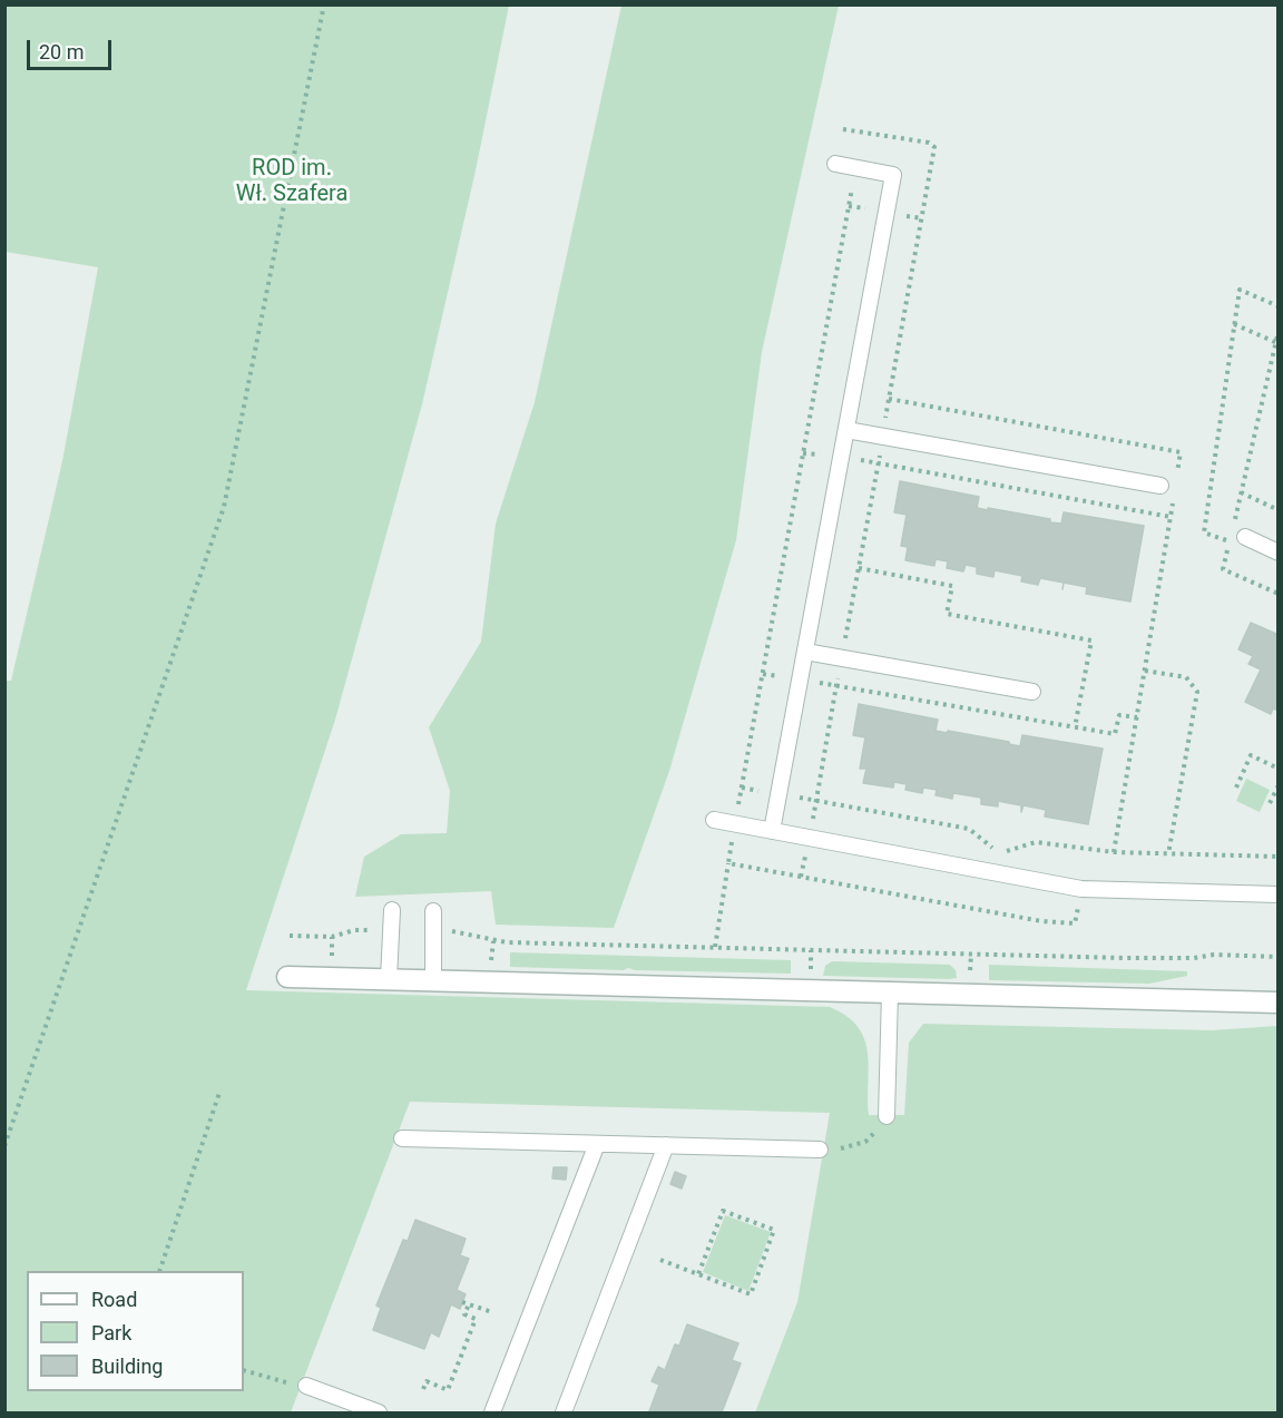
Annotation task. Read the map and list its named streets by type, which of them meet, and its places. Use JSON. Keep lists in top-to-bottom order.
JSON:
{
  "parks": ["ROD im. Wł. Szafera"],
  "legend": ["Road", "Park", "Building"],
  "scale_bar": "20 m"
}
